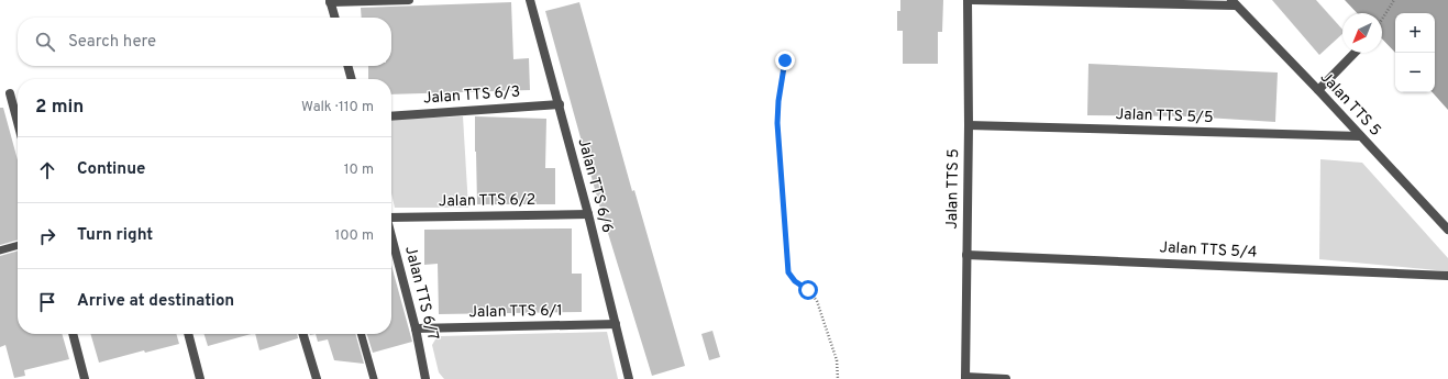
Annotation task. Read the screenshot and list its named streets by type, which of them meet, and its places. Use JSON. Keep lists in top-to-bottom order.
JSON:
{
  "streets": {
    "street": [
      "Jalan TTS 6/3",
      "Jalan TTS 5",
      "Jalan TTS 5/5",
      "Jalan TTS 6/6",
      "Jalan TTS 6/2",
      "Jalan TTS 5/4",
      "Jalan TTS 6/7",
      "Jalan TTS 6/1"
    ]
  },
  "crossings": [
    ["Jalan TTS 6/3", "Jalan TTS 6/6"],
    ["Jalan TTS 5", "Jalan TTS 5/5"],
    ["Jalan TTS 5", "Jalan TTS 5/4"],
    ["Jalan TTS 6/6", "Jalan TTS 6/2"],
    ["Jalan TTS 6/6", "Jalan TTS 6/1"],
    ["Jalan TTS 6/7", "Jalan TTS 6/1"]
  ],
  "north": "bottom left",
  "page": {
    "map_buttons": ["+", "−"],
    "search": "Search here",
    "heading": ["2 min", "Walk · 110 m"],
    "list": [
      ["Continue", "10 m"],
      ["Turn right", "100 m"],
      "Arrive at destination"
    ]
  }
}
